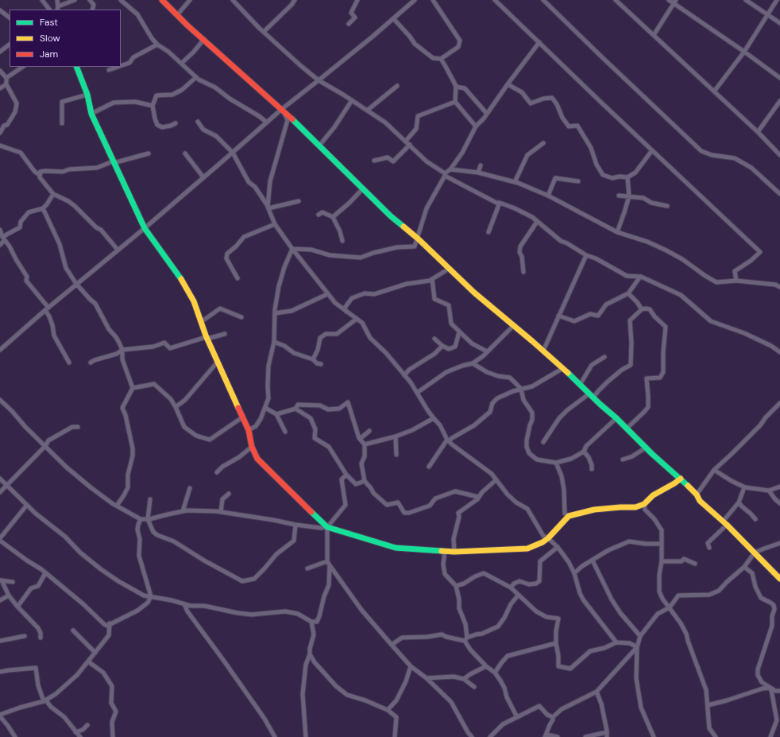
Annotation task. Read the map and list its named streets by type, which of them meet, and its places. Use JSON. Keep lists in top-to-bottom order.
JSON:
{
  "legend": ["Fast", "Slow", "Jam"]
}
